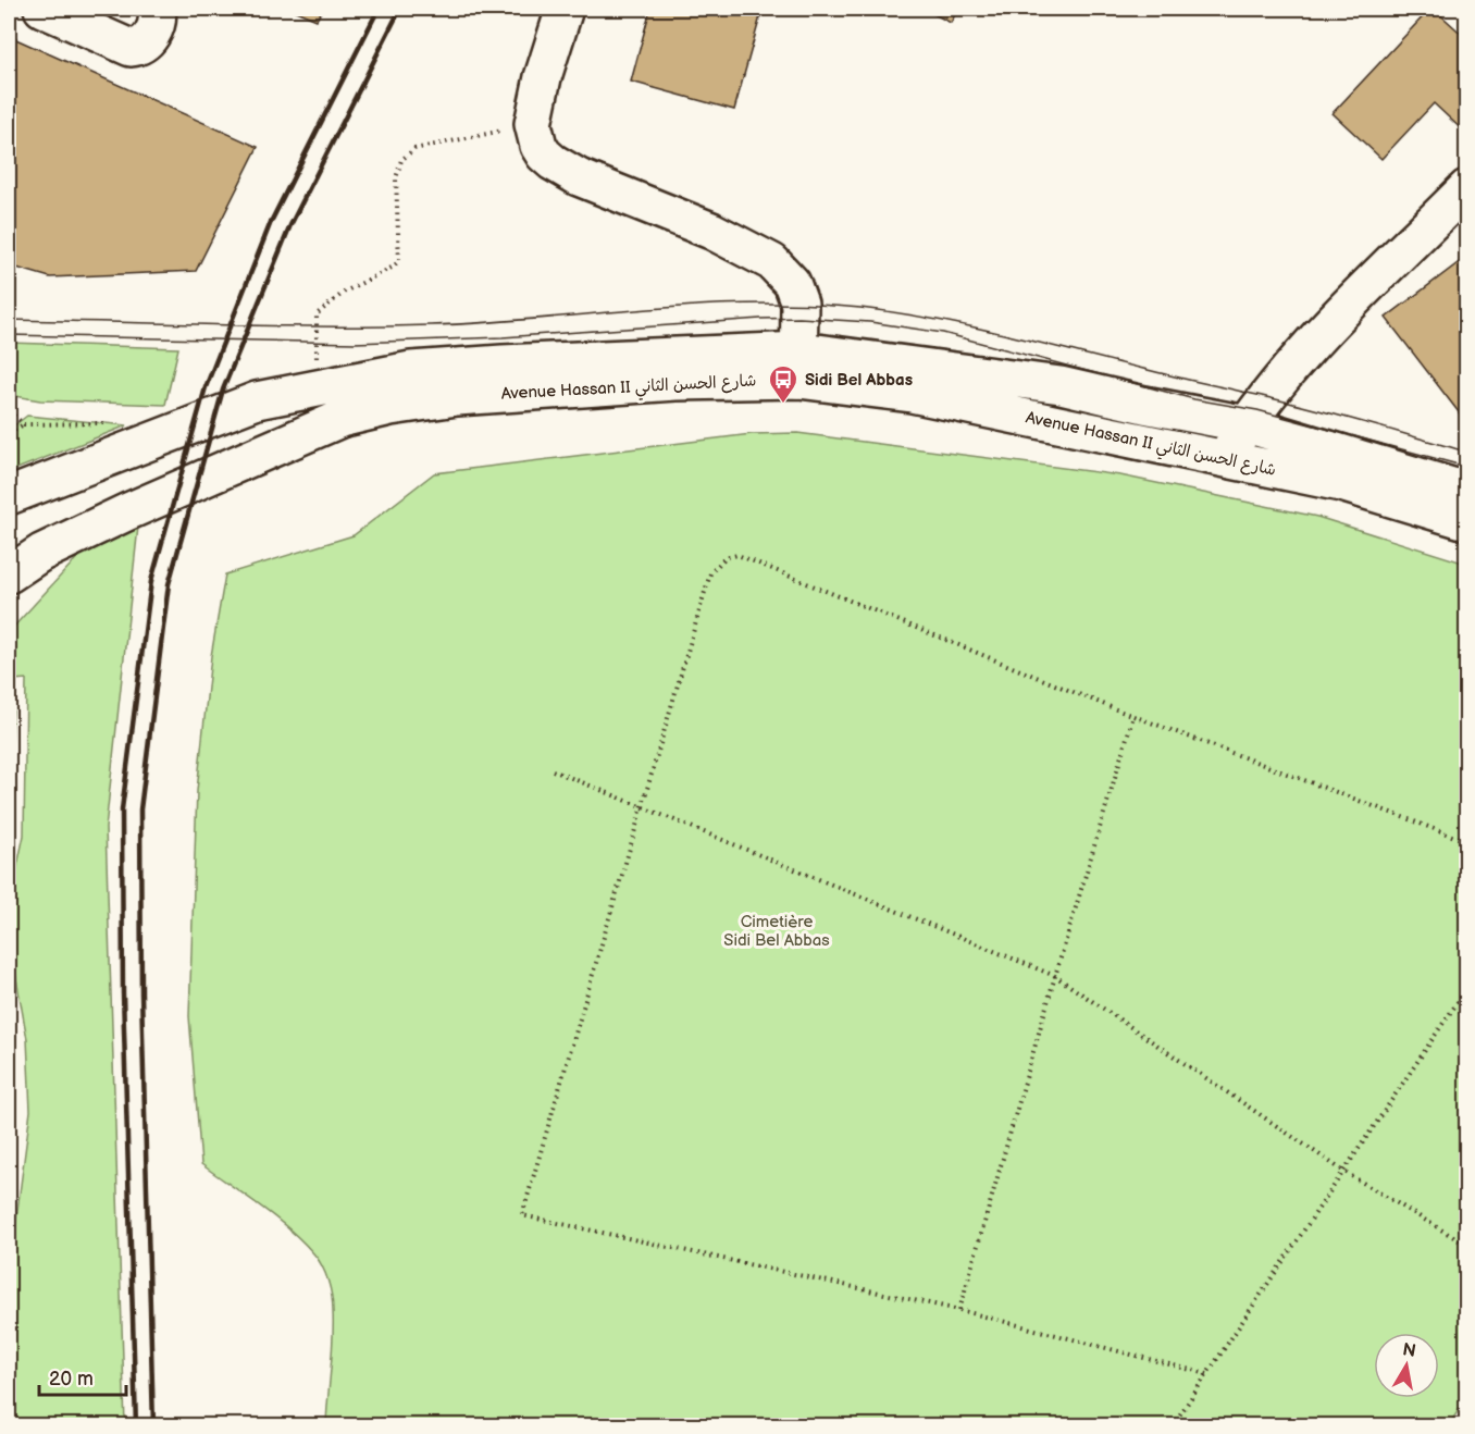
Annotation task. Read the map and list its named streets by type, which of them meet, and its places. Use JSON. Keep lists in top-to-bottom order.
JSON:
{
  "streets": {
    "main road": ["Avenue Hassan II شارع الحسن الثاني"]
  },
  "parks": ["Cimetière Sidi Bel Abbas"],
  "places": {
    "bus stop": ["Sidi Bel Abbas"]
  },
  "scale_bar": "20 m",
  "north": "top"
}
